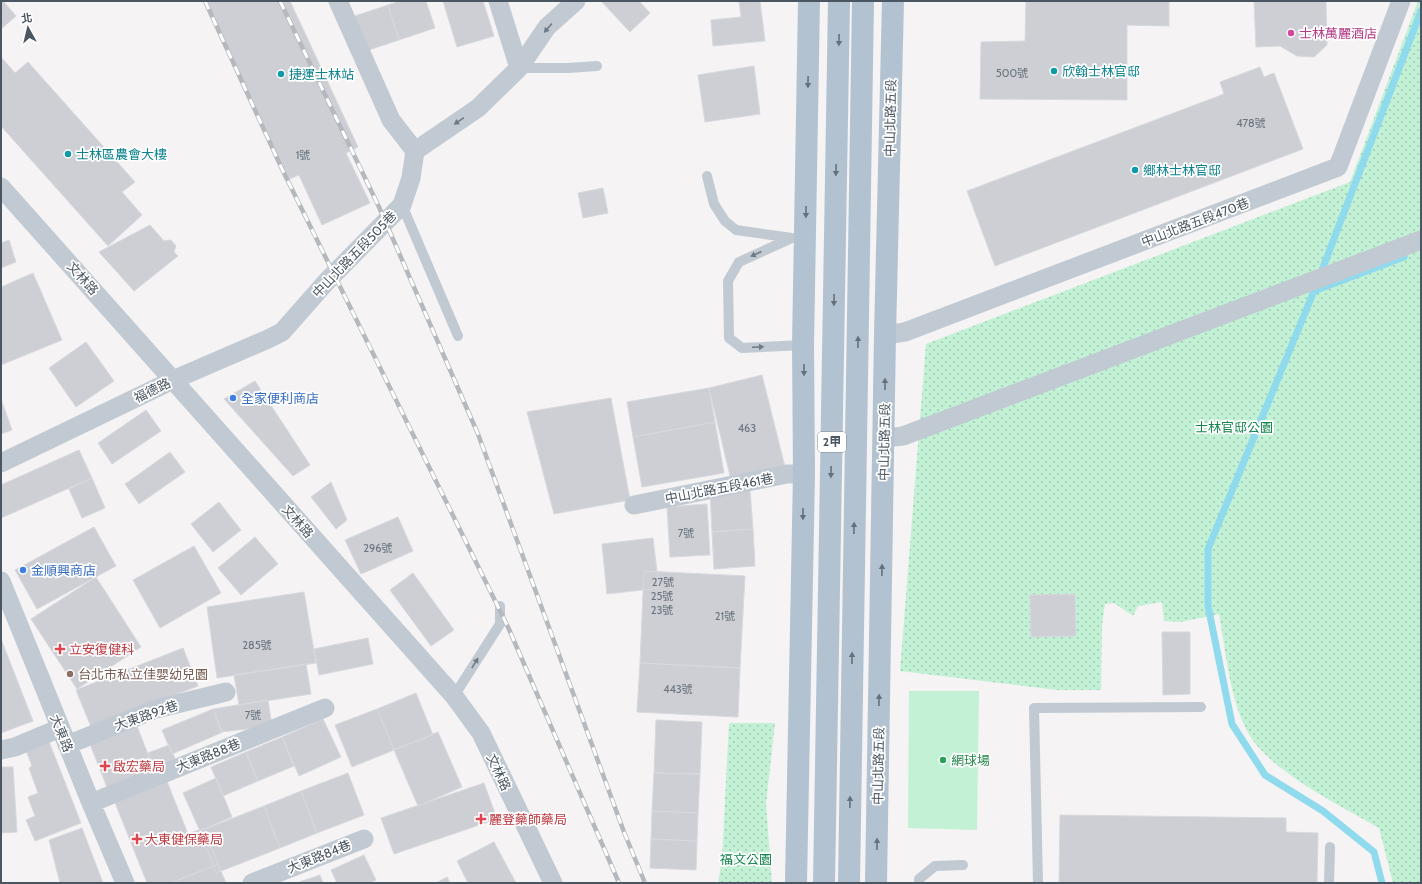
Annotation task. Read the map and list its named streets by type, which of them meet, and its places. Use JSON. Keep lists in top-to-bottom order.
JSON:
{
  "streets": {
    "main road": ["中山北路五段", "2甲"],
    "street": [
      "中山北路五段470巷",
      "中山北路五段505巷",
      "文林路",
      "福德路",
      "中山北路五段461巷",
      "大東路92巷",
      "大東路",
      "大東路88巷",
      "大東路84巷"
    ]
  },
  "crossings": [
    ["中山北路五段", "中山北路五段470巷"],
    ["中山北路五段505巷", "福德路"],
    ["文林路", "福德路"],
    ["大東路92巷", "大東路"],
    ["大東路", "大東路88巷"]
  ],
  "parks": ["士林官邸公園", "福文公園"],
  "places": {
    "other": [
      "士林萬麗酒店",
      "欣翰士林官邸",
      "捷運士林站",
      "士林區農會大樓",
      "鄉林士林官邸",
      "全家便利商店",
      "金順興商店",
      "台北市私立佳嬰幼兒園",
      "網球場"
    ],
    "health": [
      "立安復健科",
      "啟宏藥局",
      "麗登藥師藥局",
      "大東健保藥局"
    ]
  },
  "house_numbers": [
    "500號",
    "478號",
    "1號",
    "463",
    "7號",
    "296號",
    "27號",
    "25號",
    "23號",
    "21號",
    "285號",
    "443號",
    "7號"
  ],
  "north": "top"
}
